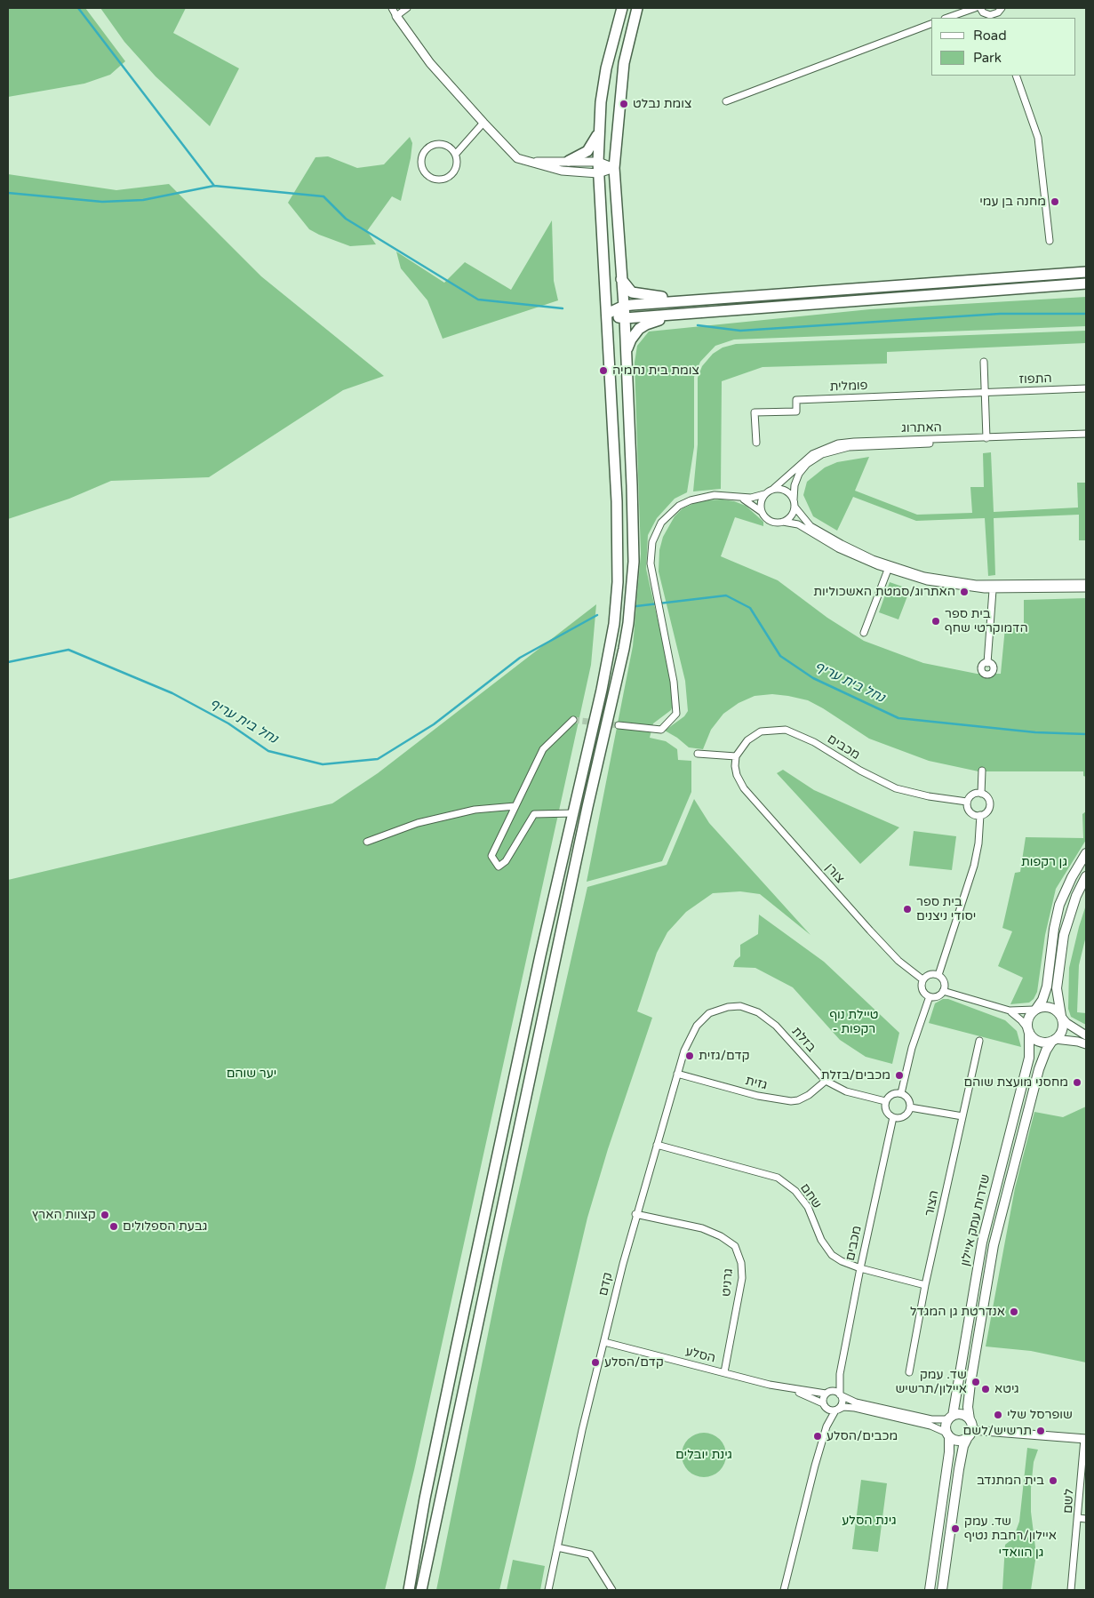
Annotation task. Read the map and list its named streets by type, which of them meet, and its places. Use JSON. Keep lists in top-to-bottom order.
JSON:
{
  "streets": {
    "main road": ["שדרות עמק איילון"],
    "street": [
      "התפוז",
      "פומלית",
      "האתרוג",
      "מכבים",
      "צורן",
      "בזלת",
      "גזית",
      "שחם",
      "הצור",
      "גרניט",
      "קדם",
      "הסלע",
      "לשם"
    ]
  },
  "crossings": [
    ["התפוז", "פומלית"],
    ["מכבים", "צורן"],
    ["מכבים", "בזלת"],
    ["מכבים", "שחם"],
    ["מכבים", "הסלע"],
    ["בזלת", "גזית"],
    ["בזלת", "קדם"],
    ["גזית", "קדם"],
    ["שחם", "הצור"],
    ["שחם", "קדם"],
    ["גרניט", "קדם"],
    ["גרניט", "הסלע"],
    ["קדם", "הסלע"]
  ],
  "water": ["נחל בית עריף"],
  "parks": [
    "גן רקפות",
    "טיילת נוף - רקפות",
    "יער שוהם",
    "גינת יובלים",
    "גינת הסלע",
    "גן הוואדי"
  ],
  "places": [
    "צומת נבלט",
    "מחנה בן עמי",
    "צומת בית נחמיה",
    "האתרוג/סמטת האשכוליות",
    "בית ספר הדמוקרטי שחף",
    "בית ספר יסודי ניצנים",
    "קדם/גזית",
    "מכבים/בזלת",
    "מחסני מועצת שוהם",
    "קצוות הארץ",
    "גבעת הספלולים",
    "אנדרטת גן המגדל",
    "קדם/הסלע",
    "שד. עמק איילון/תרשיש",
    "גיטא",
    "שופרסל שלי",
    "תרשיש/לשם",
    "מכבים/הסלע",
    "בית המתנדב",
    "שד. עמק איילון/רחבת נטיף"
  ],
  "legend": ["Road", "Park"]
}
